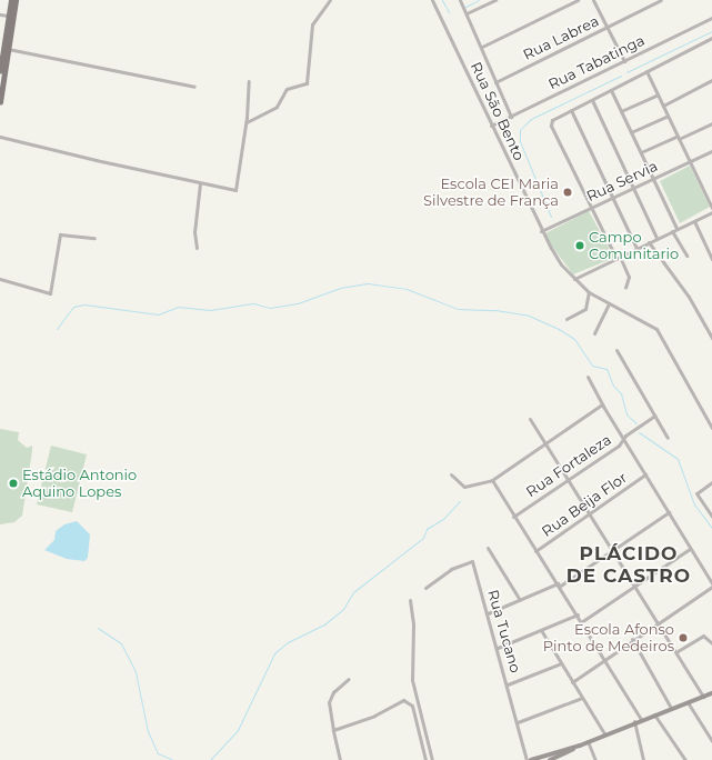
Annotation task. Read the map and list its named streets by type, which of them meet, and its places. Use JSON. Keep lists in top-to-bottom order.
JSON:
{
  "streets": {
    "street": [
      "Rua Labrea",
      "Rua Tabatinga",
      "Rua São Bento",
      "Rua Servia",
      "Rua Fortaleza",
      "Rua Beija Flor",
      "Rua Tucano"
    ]
  },
  "crossings": [
    ["Rua Tabatinga", "Rua São Bento"],
    ["Rua São Bento", "Rua Servia"]
  ],
  "districts": ["PLÁCIDO DE CASTRO"],
  "places": [
    "Escola CEI Maria Silvestre de França",
    "Campo Comunitario",
    "Estádio Antonio Aquino Lopes",
    "Escola Afonso Pinto de Medeiros"
  ]
}
